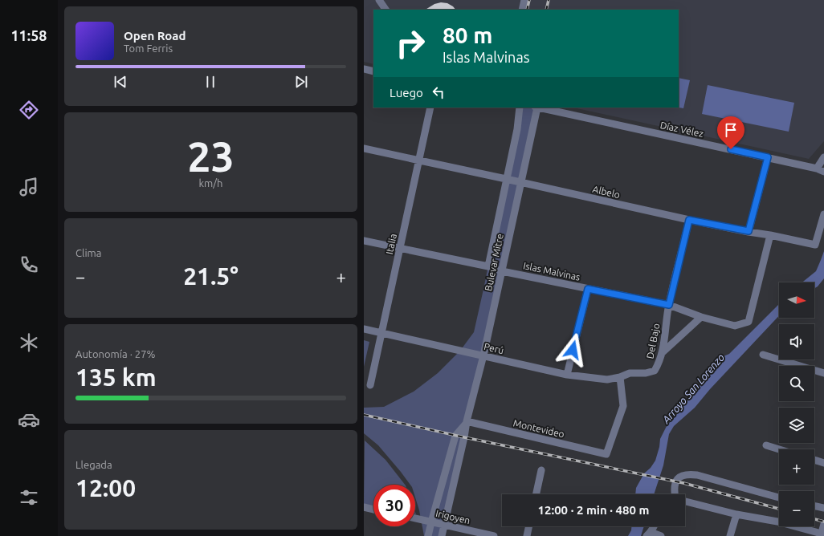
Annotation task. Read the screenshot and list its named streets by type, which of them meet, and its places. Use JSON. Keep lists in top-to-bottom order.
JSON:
{
  "streets": {
    "street": [
      "Díaz Vélez",
      "Albelo",
      "Italia",
      "Bulevar Mitre",
      "Islas Malvinas",
      "Del Bajo",
      "Perú",
      "Montevideo",
      "Irigoyen"
    ]
  },
  "crossings": [
    ["Albelo", "Italia"],
    ["Albelo", "Bulevar Mitre"],
    ["Albelo", "Islas Malvinas"],
    ["Albelo", "Del Bajo"],
    ["Italia", "Islas Malvinas"],
    ["Italia", "Perú"],
    ["Bulevar Mitre", "Islas Malvinas"],
    ["Bulevar Mitre", "Perú"],
    ["Bulevar Mitre", "Montevideo"],
    ["Bulevar Mitre", "Irigoyen"],
    ["Islas Malvinas", "Del Bajo"],
    ["Del Bajo", "Perú"],
    ["Del Bajo", "Montevideo"],
    ["Perú", "Montevideo"]
  ],
  "water": ["Arroyo San Lorenzo"],
  "north": "right",
  "page": {
    "tabs": "11:58",
    "turn": ["80 m", "Islas Malvinas"],
    "song": ["Open Road", "Tom Ferris"],
    "then": "Luego",
    "tile": [
      ["23", "km/h"],
      "Clima",
      ["Autonomía · 27%", "135 km"],
      ["Llegada", "12:00"]
    ],
    "heat": ["−", "21.5°", "+"],
    "map_buttons": ["+", "−"],
    "limit": "30",
    "trip": "12:00 · 2 min · 480 m"
  }
}
